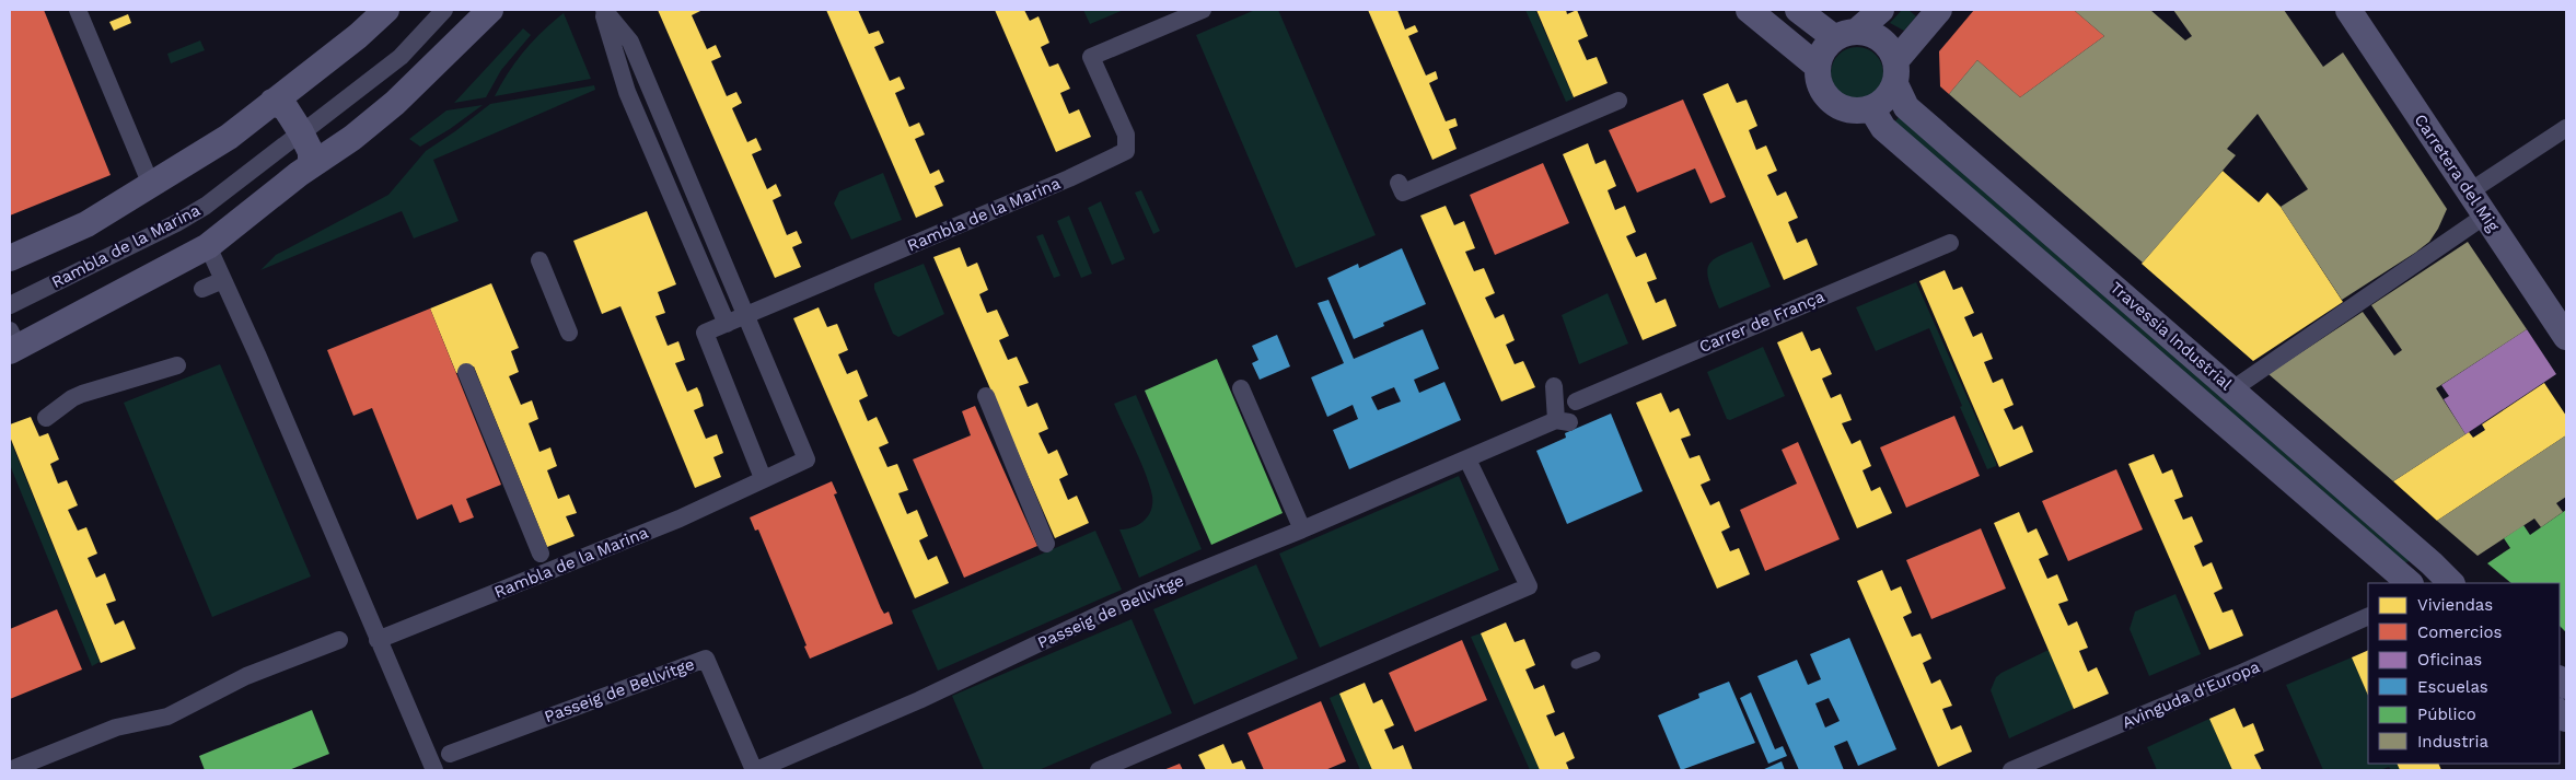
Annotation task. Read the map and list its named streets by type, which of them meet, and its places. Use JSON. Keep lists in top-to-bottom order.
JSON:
{
  "streets": {
    "street": [
      "Carretera del Mig",
      "Rambla de la Marina",
      "Carrer de França",
      "Travessia Industrial",
      "Passeig de Bellvitge",
      "Avinguda d'Europa"
    ]
  },
  "legend": [
    "Viviendas",
    "Comercios",
    "Oficinas",
    "Escuelas",
    "Público",
    "Industria"
  ]
}
